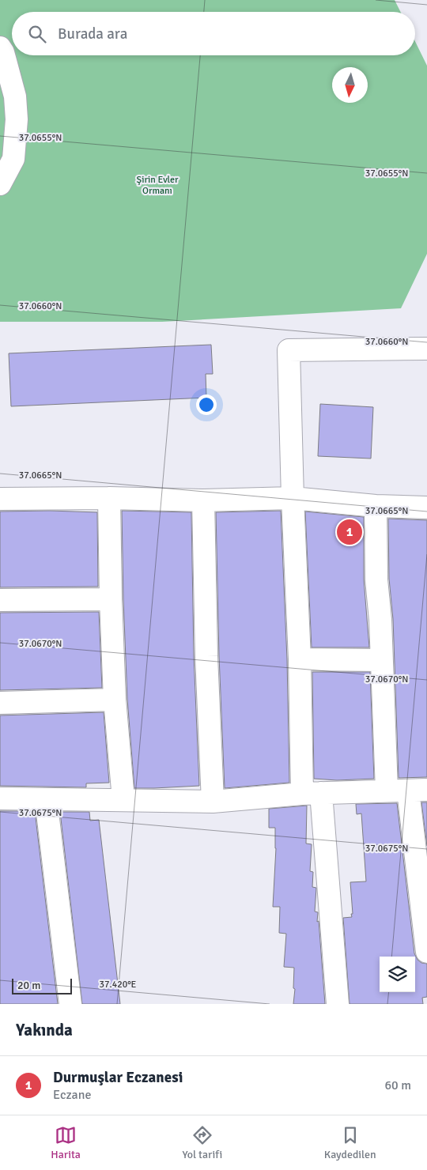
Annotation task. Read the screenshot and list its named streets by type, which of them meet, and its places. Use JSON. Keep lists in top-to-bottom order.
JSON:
{
  "parks": ["Şirin Evler Ormanı"],
  "scale_bar": "20 m",
  "north": "bottom",
  "page": {
    "search": "Burada ara",
    "pins": "1",
    "scale": "20 m",
    "heading": "Yakında",
    "list": [
      {
        "mark": "1",
        "name": "Durmuşlar Eczanesi",
        "note": "Eczane",
        "value": "60 m"
      }
    ],
    "nav": ["Harita", "Yol tarifi", "Kaydedilen"]
  },
  "coordinates": [
    "37.0655°N",
    "37.0660°N",
    "37.0665°N",
    "37.0670°N",
    "37.0675°N",
    "37.420°E"
  ]
}
